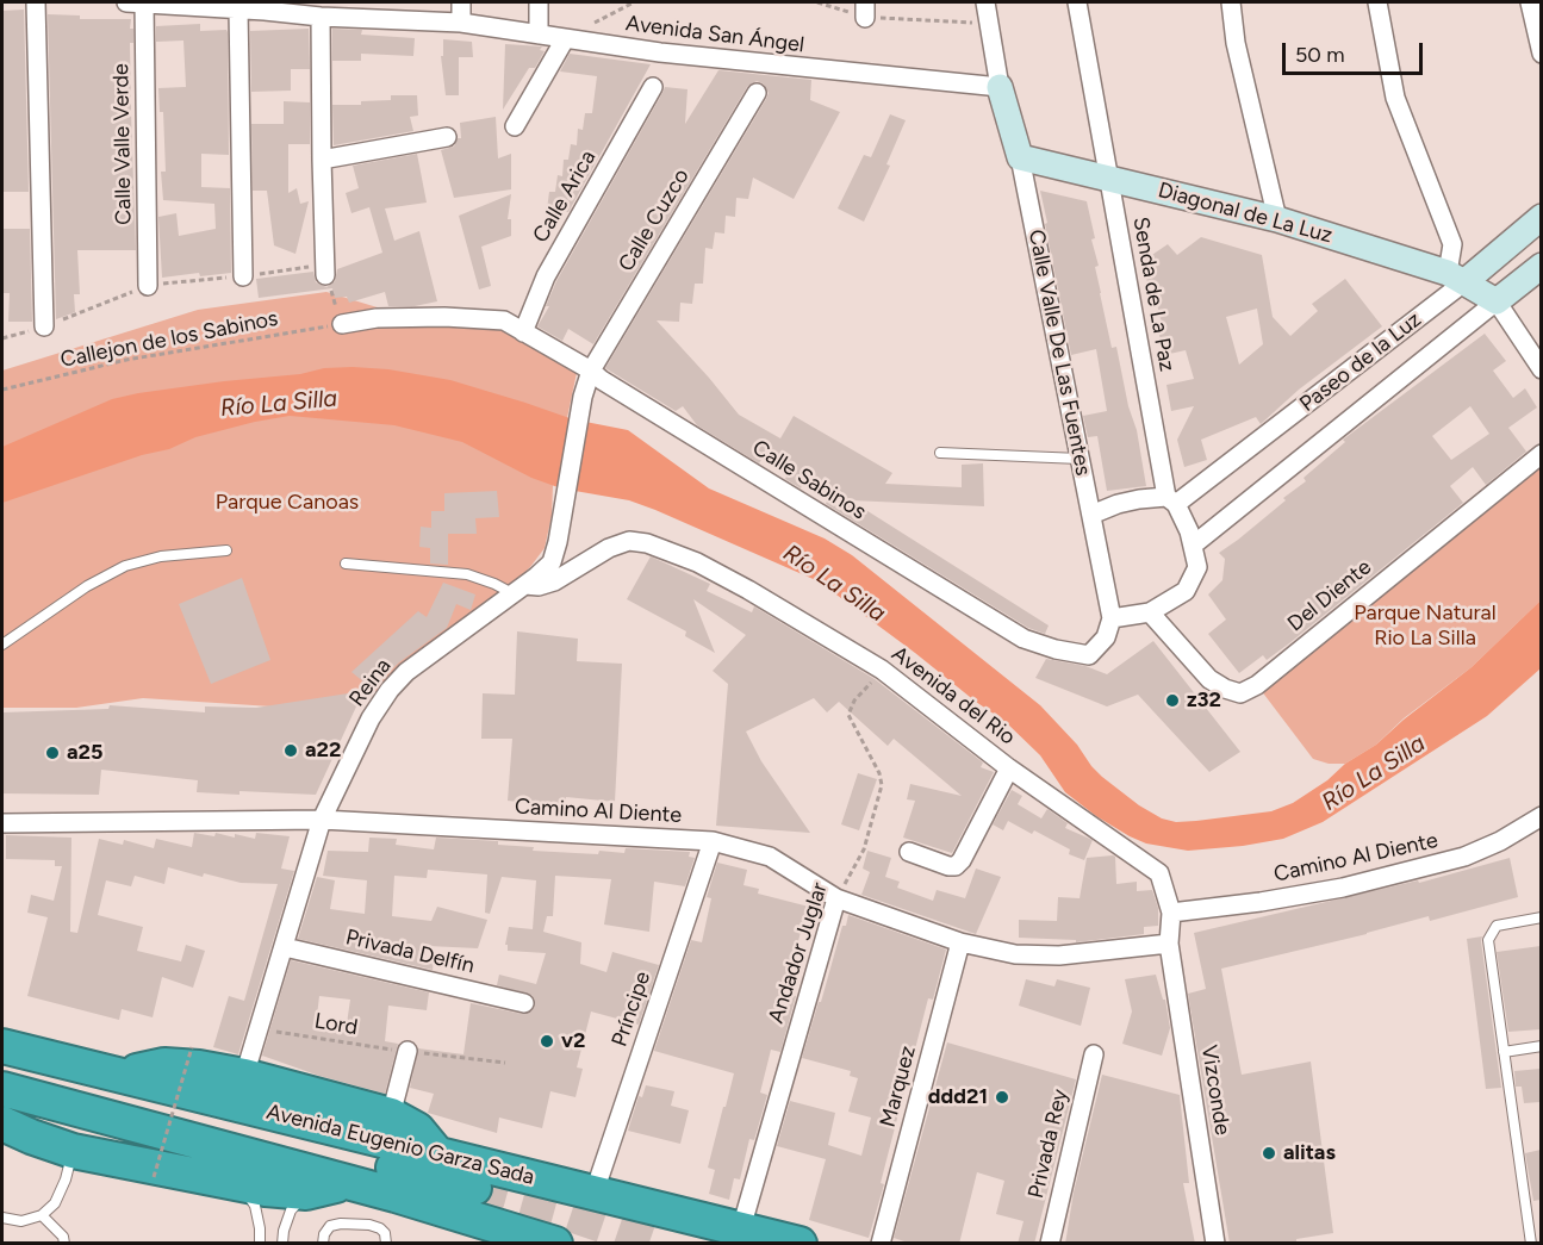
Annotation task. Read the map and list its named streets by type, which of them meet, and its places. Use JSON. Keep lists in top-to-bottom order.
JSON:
{
  "streets": {
    "highway": ["Avenida Eugenio Garza Sada"],
    "street": [
      "Avenida San Ángel",
      "Calle Valle Verde",
      "Calle Arica",
      "Diagonal de La Luz",
      "Calle Cuzco",
      "Senda de La Paz",
      "Calle Valle De Las Fuentes",
      "Paseo de la Luz",
      "Calle Sabinos",
      "Del Diente",
      "Reina",
      "Avenida del Rio",
      "Camino Al Diente",
      "Privada Delfín",
      "Andador Juglar",
      "Príncipe",
      "Marquez",
      "Vizconde",
      "Privada Rey"
    ],
    "path": ["Callejon de los Sabinos", "Lord"]
  },
  "crossings": [
    ["Avenida San Ángel", "Calle Valle Verde"],
    ["Avenida San Ángel", "Calle Valle De Las Fuentes"],
    ["Calle Arica", "Calle Sabinos"],
    ["Diagonal de La Luz", "Senda de La Paz"],
    ["Diagonal de La Luz", "Calle Valle De Las Fuentes"],
    ["Diagonal de La Luz", "Paseo de la Luz"],
    ["Calle Cuzco", "Calle Sabinos"],
    ["Calle Cuzco", "Reina"],
    ["Senda de La Paz", "Calle Valle De Las Fuentes"],
    ["Senda de La Paz", "Paseo de la Luz"],
    ["Senda de La Paz", "Calle Sabinos"],
    ["Senda de La Paz", "Del Diente"],
    ["Callejon de los Sabinos", "Calle Sabinos"],
    ["Calle Valle De Las Fuentes", "Paseo de la Luz"],
    ["Calle Valle De Las Fuentes", "Calle Sabinos"],
    ["Calle Valle De Las Fuentes", "Del Diente"],
    ["Paseo de la Luz", "Calle Sabinos"],
    ["Paseo de la Luz", "Del Diente"],
    ["Calle Sabinos", "Del Diente"],
    ["Calle Sabinos", "Reina"],
    ["Reina", "Avenida del Rio"],
    ["Reina", "Camino Al Diente"],
    ["Reina", "Privada Delfín"],
    ["Reina", "Lord"],
    ["Avenida del Rio", "Camino Al Diente"],
    ["Avenida del Rio", "Andador Juglar"],
    ["Avenida del Rio", "Vizconde"],
    ["Camino Al Diente", "Andador Juglar"],
    ["Camino Al Diente", "Príncipe"],
    ["Camino Al Diente", "Marquez"],
    ["Camino Al Diente", "Vizconde"],
    ["Andador Juglar", "Avenida Eugenio Garza Sada"],
    ["Príncipe", "Avenida Eugenio Garza Sada"]
  ],
  "water": ["Río La Silla"],
  "parks": ["Parque Canoas", "Parque Natural Rio La Silla"],
  "places": [
    "z32",
    "a22",
    "a25",
    "v2",
    "ddd21",
    "alitas"
  ],
  "scale_bar": "50 m"
}
